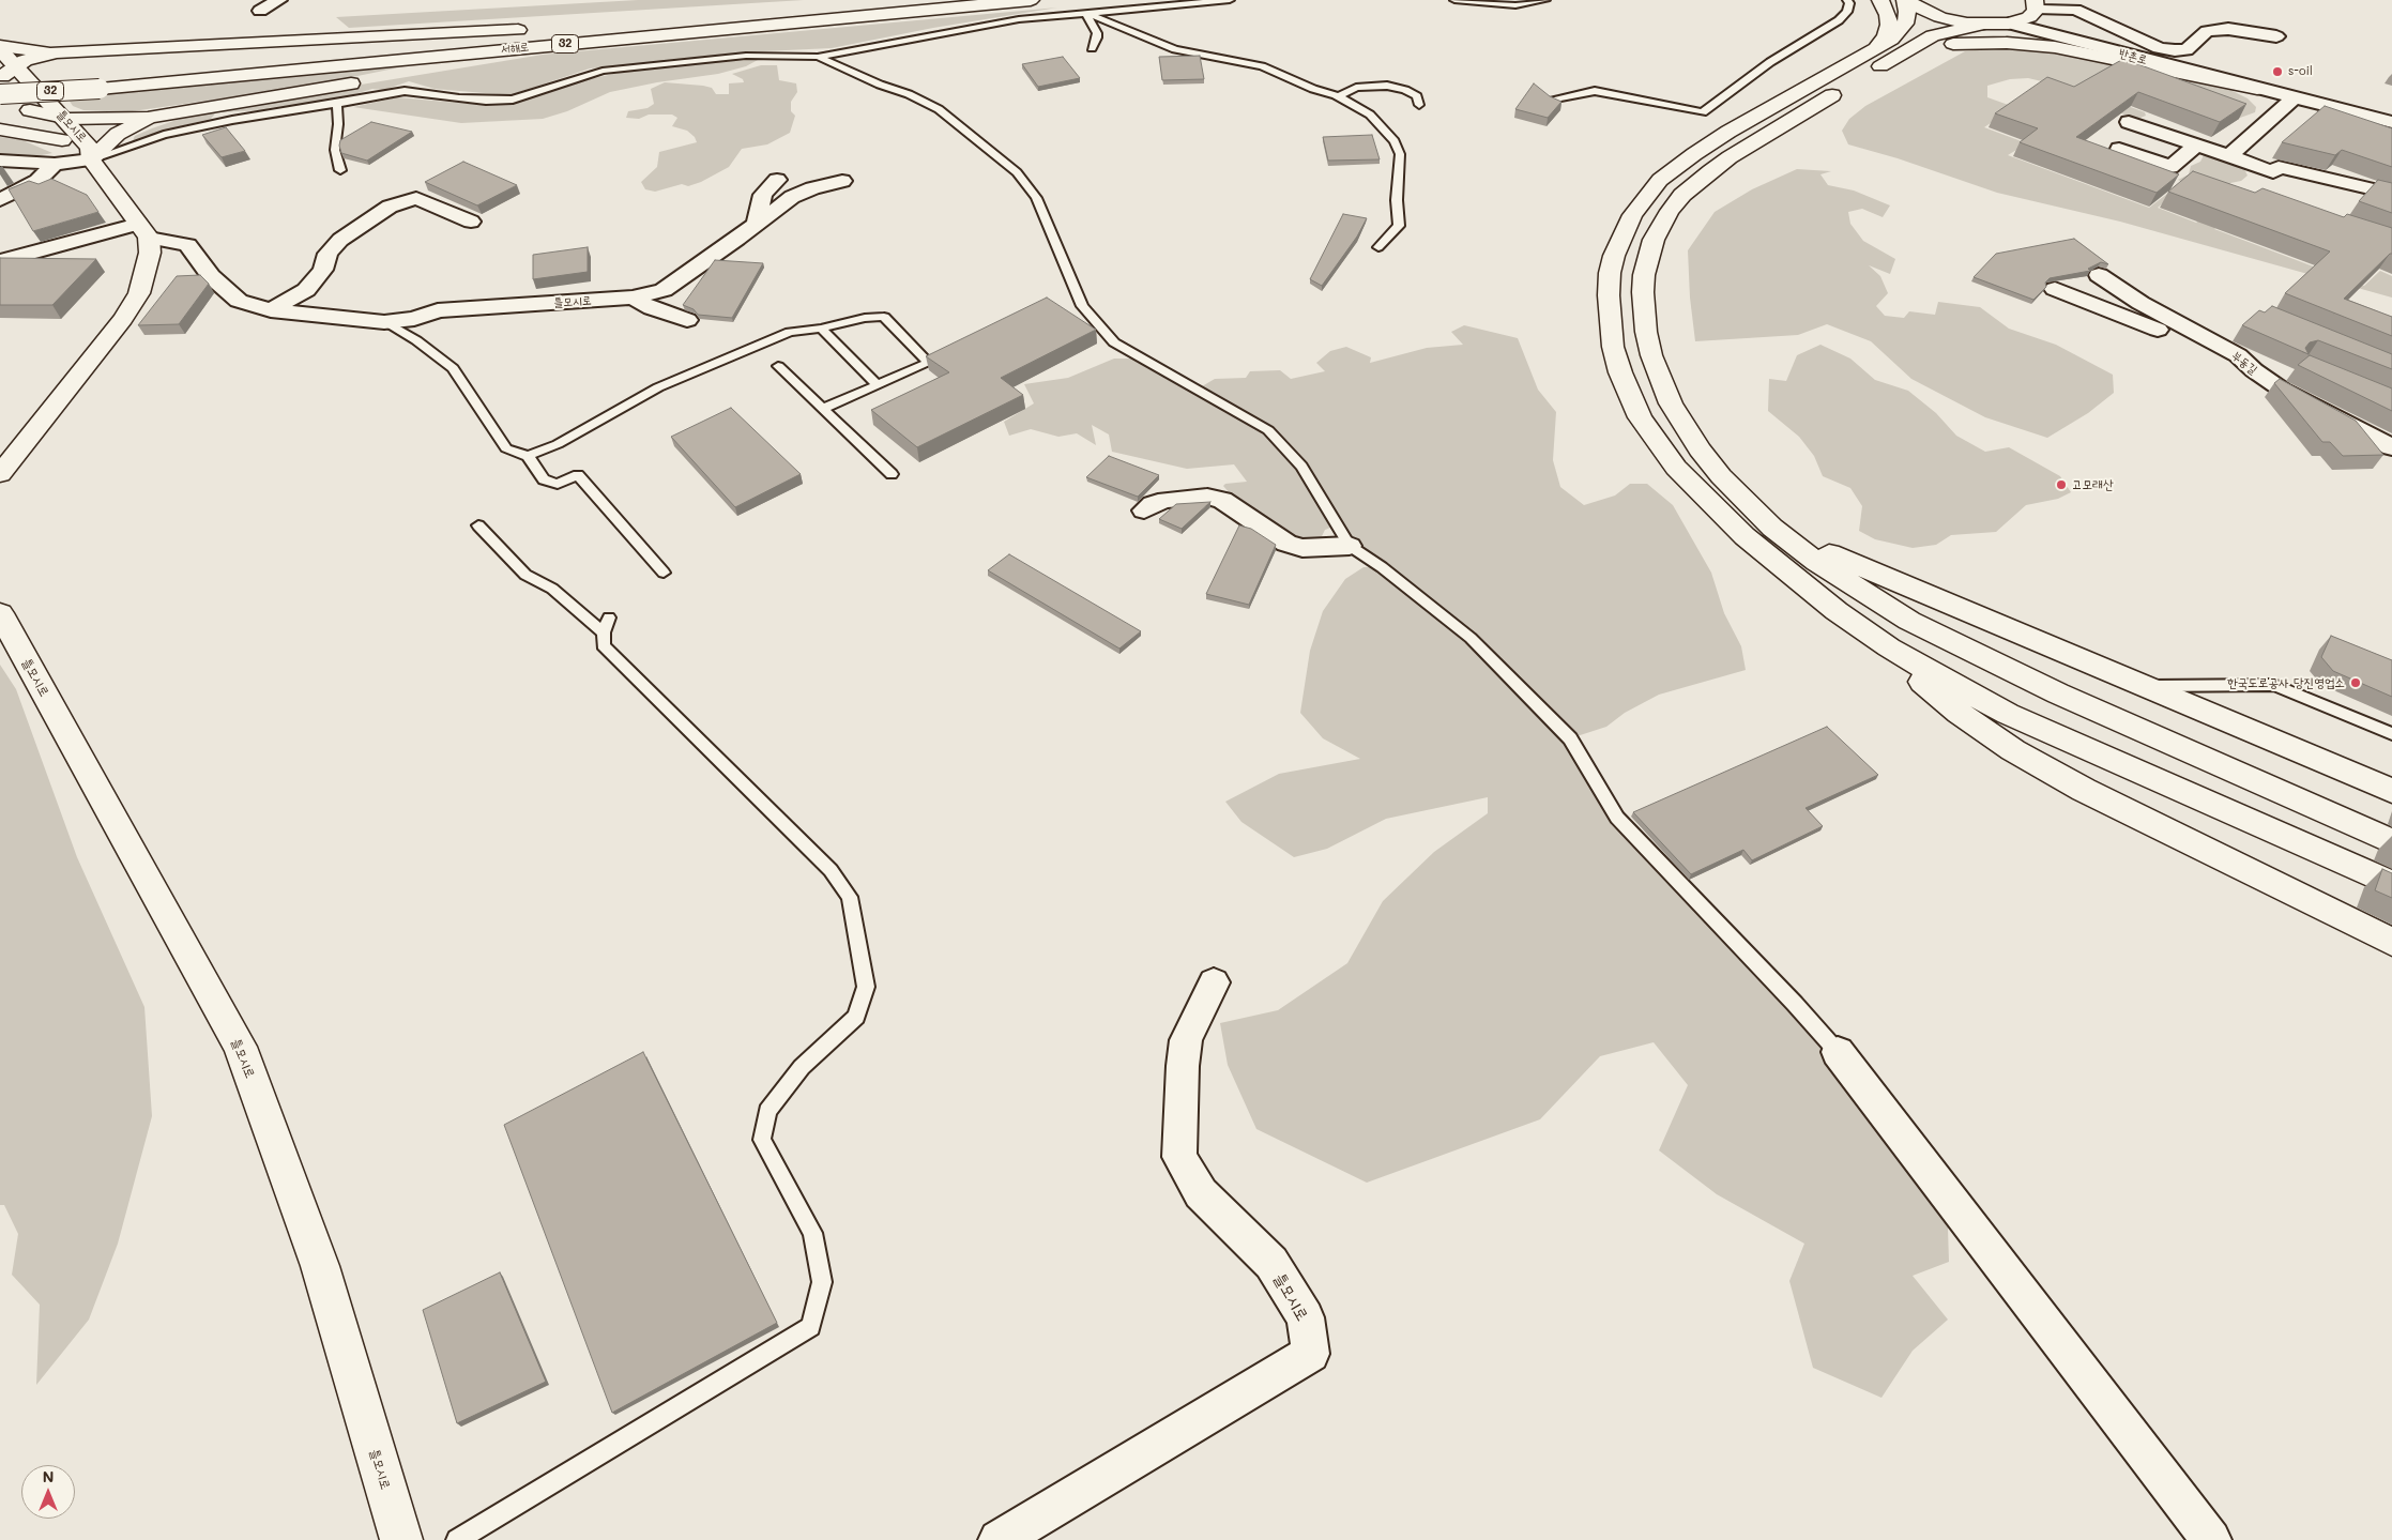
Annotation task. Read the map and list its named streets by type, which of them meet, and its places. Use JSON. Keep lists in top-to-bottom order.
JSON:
{
  "streets": {
    "main road": [
      "32",
      "서해로",
      "반촌로",
      "틀모시로"
    ],
    "street": ["부동길"]
  },
  "crossings": [
    ["서해로", "틀모시로"]
  ],
  "places": ["s-oil", "고모래산", "한국도로공사 당진영업소"],
  "north": "top"
}
